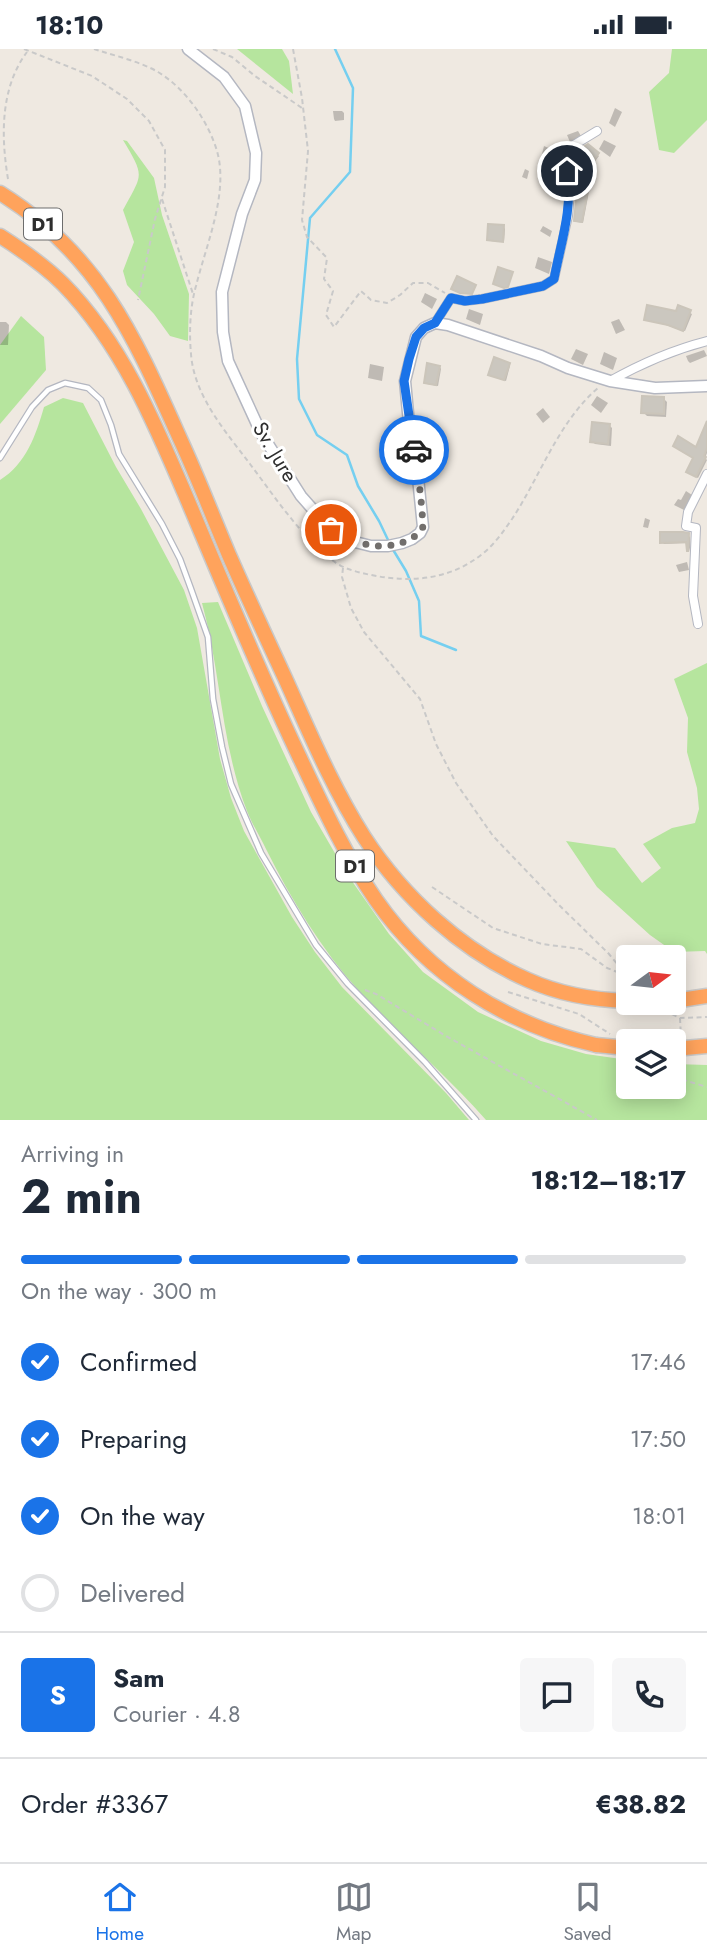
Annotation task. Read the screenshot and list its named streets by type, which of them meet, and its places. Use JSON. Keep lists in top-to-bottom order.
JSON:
{
  "streets": {
    "highway": ["D1"],
    "street": ["Sv. Jure"]
  },
  "north": "right",
  "page": {
    "status": "18:10",
    "heading": ["2 min", "Arriving in", "18:12–18:17"],
    "panel": [
      "Sam",
      "Courier · 4.8",
      "Order #3367",
      "€38.82"
    ],
    "bar": "On the way · 300 m",
    "list": [
      ["Confirmed", "17:46"],
      ["Preparing", "17:50"],
      ["On the way", "18:01"],
      "Delivered"
    ],
    "round": "S",
    "tabs": ["Home", "Map", "Saved"]
  }
}
